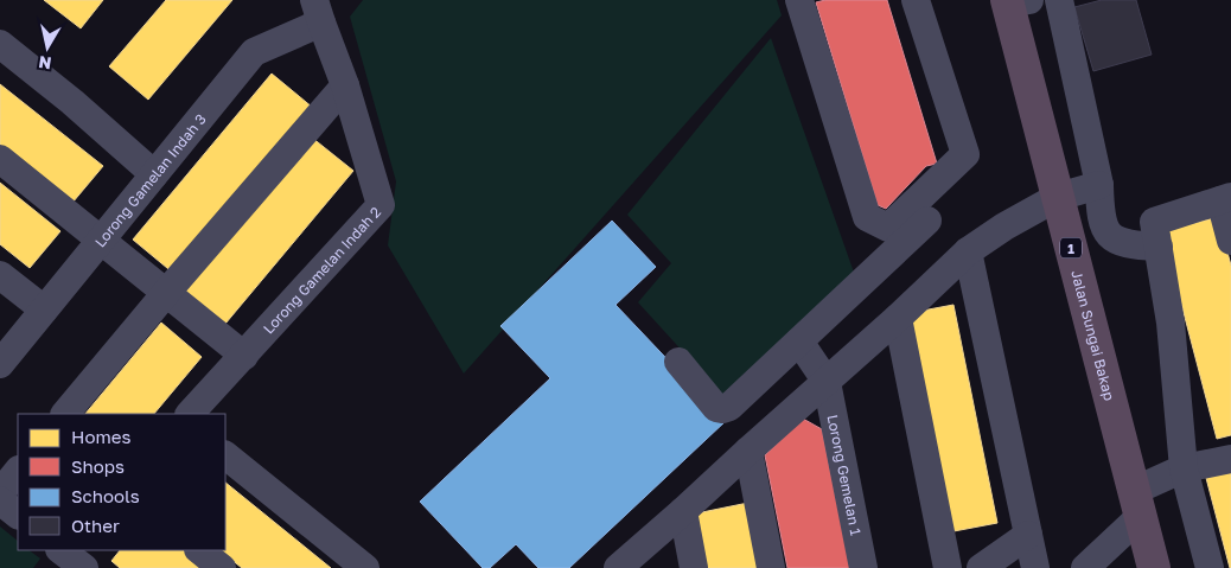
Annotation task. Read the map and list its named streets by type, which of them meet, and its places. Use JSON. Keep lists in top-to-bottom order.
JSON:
{
  "streets": {
    "highway": ["1", "Jalan Sungai Bakap"],
    "street": ["Lorong Gamelan Indah 3", "Lorong Gamelan Indah 2", "Lorong Gemelan 1"]
  },
  "crossings": [
    ["Lorong Gamelan Indah 3", "Lorong Gamelan Indah 2"]
  ],
  "legend": [
    "Homes",
    "Shops",
    "Schools",
    "Other"
  ],
  "north": "bottom"
}
